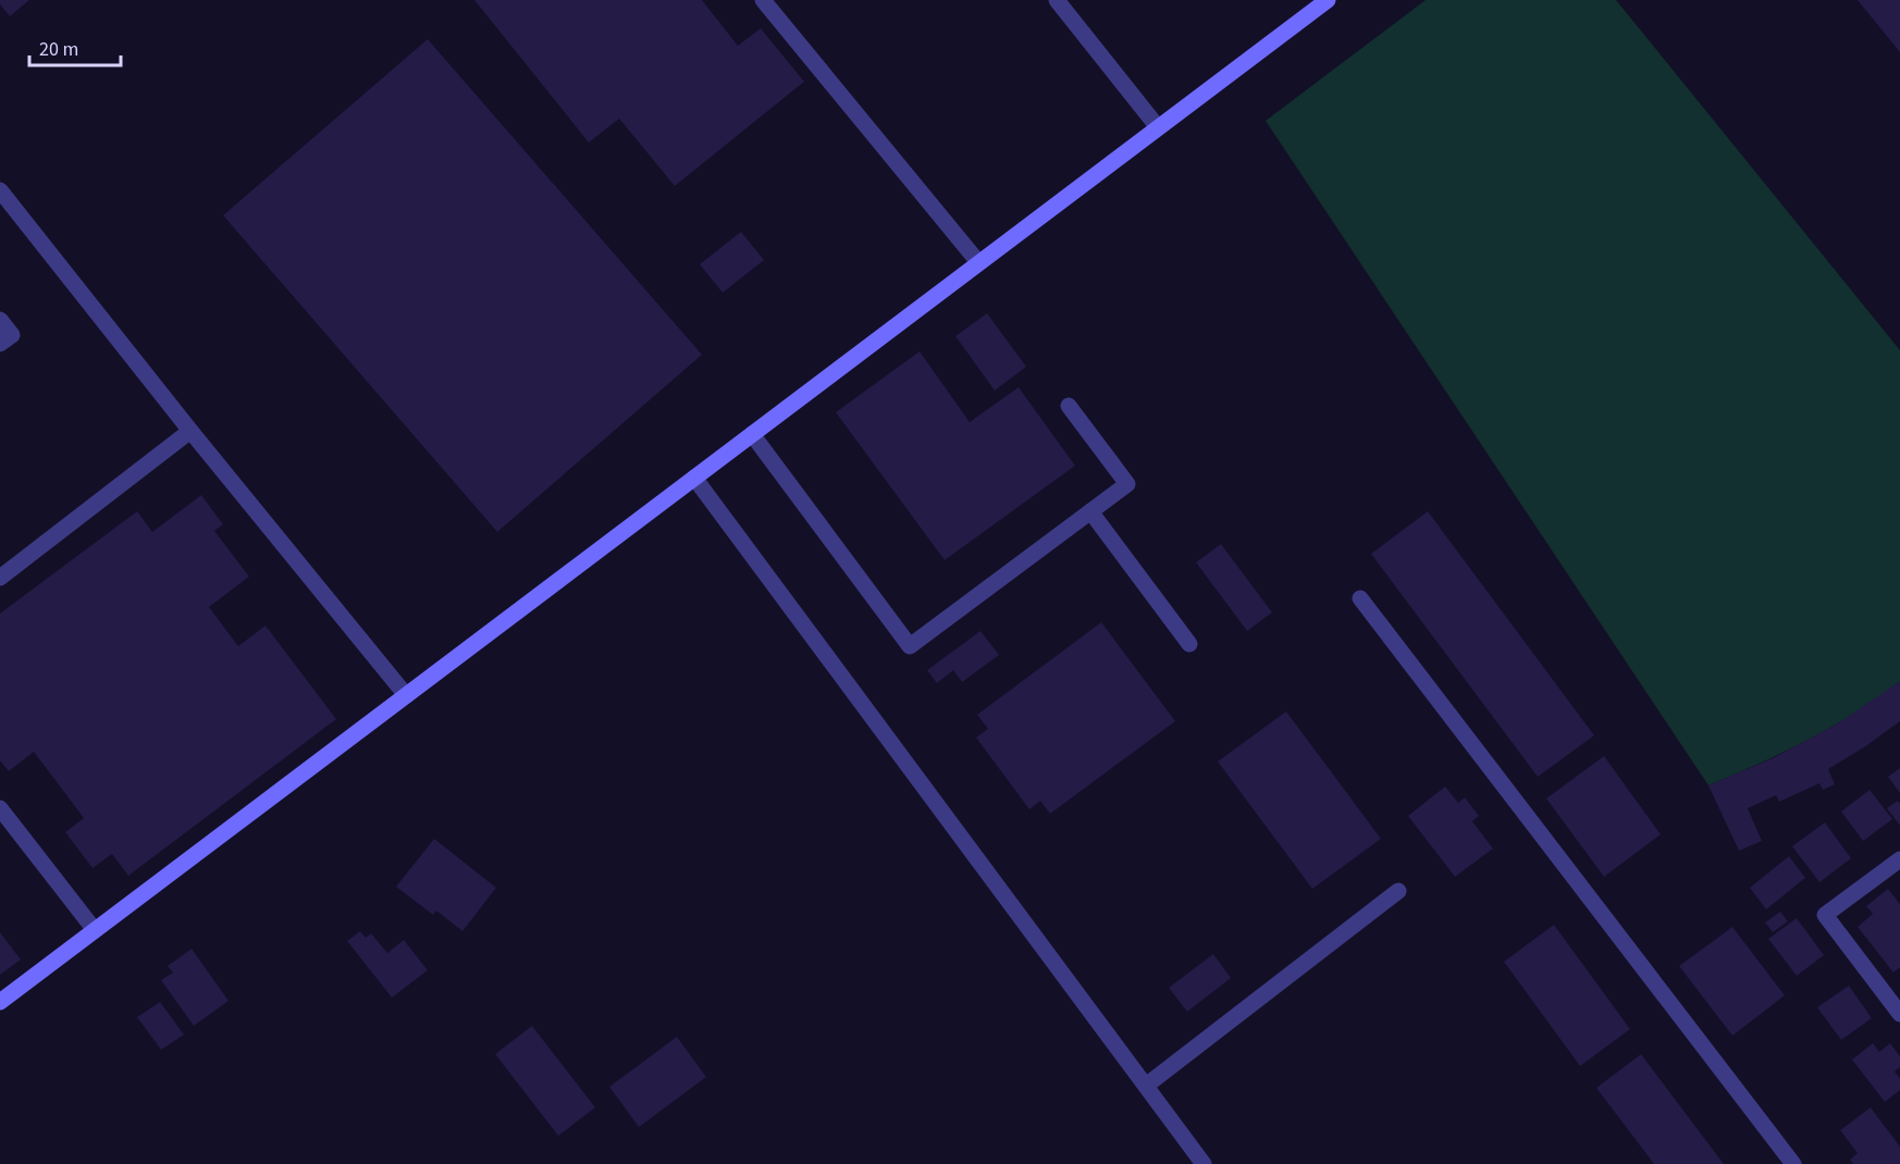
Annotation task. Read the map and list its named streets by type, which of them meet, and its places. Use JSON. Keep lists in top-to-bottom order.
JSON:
{
  "scale_bar": "20 m"
}
